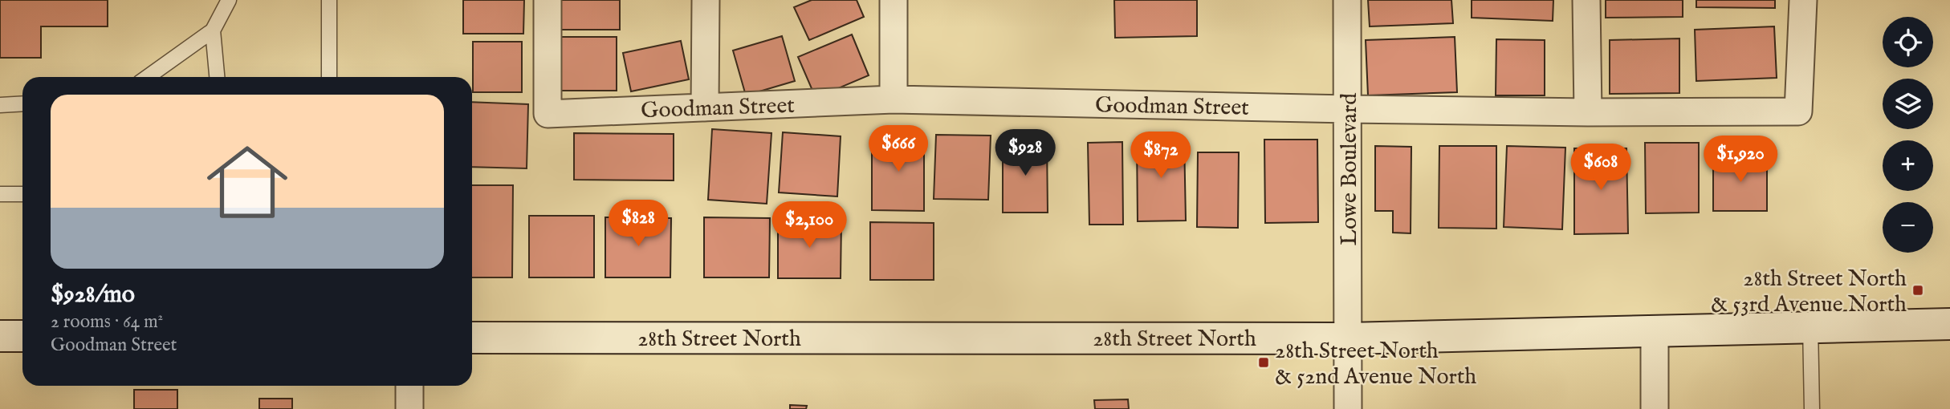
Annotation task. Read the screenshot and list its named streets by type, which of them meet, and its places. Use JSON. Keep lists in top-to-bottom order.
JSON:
{
  "streets": {
    "street": ["Goodman Street", "Lowe Boulevard", "28th Street North"]
  },
  "crossings": [
    ["Goodman Street", "Lowe Boulevard"],
    ["Lowe Boulevard", "28th Street North"]
  ],
  "places": {
    "transit": ["28th Street North & 53rd Avenue North", "28th Street North & 52nd Avenue North"]
  },
  "page": {
    "map_buttons": ["+", "−"],
    "list": [
      {
        "name": "$928/mo",
        "note": "2 rooms · 64 m² · Goodman Street"
      }
    ],
    "price": [
      "$666",
      "$928",
      "$872",
      "$1,920",
      "$608",
      "$828",
      "$2,100"
    ]
  }
}
